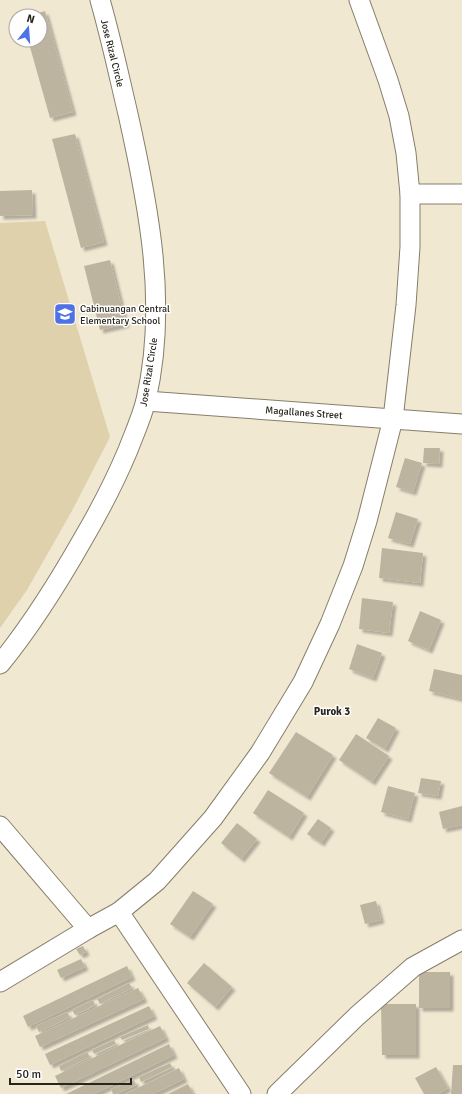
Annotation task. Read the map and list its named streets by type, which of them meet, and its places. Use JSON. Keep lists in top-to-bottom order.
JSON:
{
  "streets": {
    "street": ["Jose Rizal Circle", "Magallanes Street"]
  },
  "crossings": [
    ["Jose Rizal Circle", "Magallanes Street"]
  ],
  "districts": ["Purok 3"],
  "places": {
    "school or university": ["Cabinuangan Central Elementary School"]
  },
  "scale_bar": "50 m",
  "north": "top"
}
